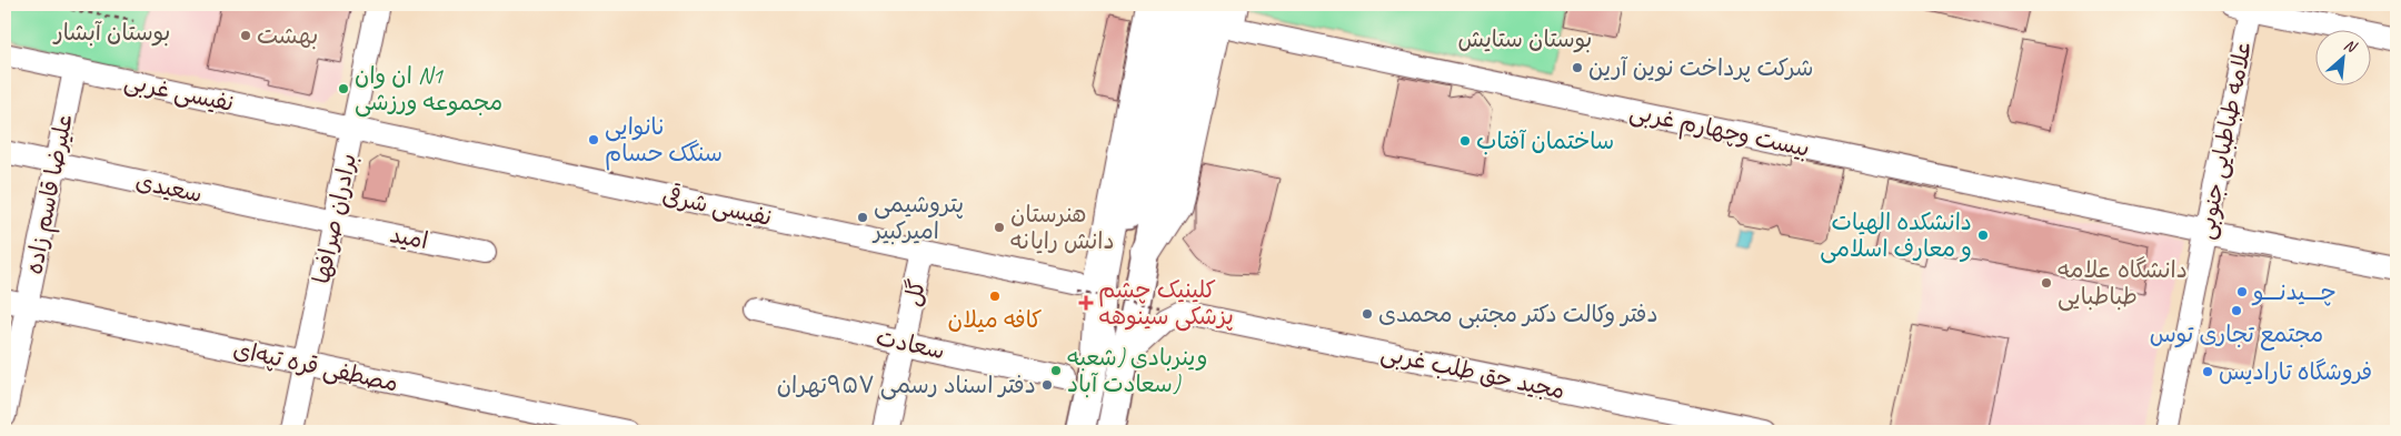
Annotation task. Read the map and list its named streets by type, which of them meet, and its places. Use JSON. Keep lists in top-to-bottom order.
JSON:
{
  "streets": {
    "street": [
      "نفیسی غربی",
      "بیست وچهارم غربی",
      "علامه طباطبایی جنوبی",
      "سعیدی",
      "علیرضا قاسم زاده",
      "نفیسی شرقی",
      "برادران صرافها",
      "امید",
      "گل",
      "سعادت",
      "مصطفی قره تپه‌ای",
      "مجید حق طلب غربی"
    ]
  },
  "crossings": [
    ["نفیسی غربی", "علیرضا قاسم زاده"],
    ["نفیسی غربی", "نفیسی شرقی"],
    ["نفیسی غربی", "برادران صرافها"],
    ["بیست وچهارم غربی", "علامه طباطبایی جنوبی"],
    ["سعیدی", "علیرضا قاسم زاده"],
    ["سعیدی", "برادران صرافها"],
    ["سعیدی", "امید"],
    ["علیرضا قاسم زاده", "مصطفی قره تپه‌ای"],
    ["نفیسی شرقی", "برادران صرافها"],
    ["نفیسی شرقی", "گل"],
    ["برادران صرافها", "امید"],
    ["برادران صرافها", "مصطفی قره تپه‌ای"],
    ["گل", "سعادت"]
  ],
  "parks": ["بوستان آبشار", "بوستان ستایش"],
  "places": {
    "other": [
      "بهشت",
      "شرکت پرداخت نوین آرین",
      "ان وان N1 مجموعه ورزشی",
      "نانوایی سنگک حسام",
      "ساختمان آفتاب",
      "پتروشیمی امیرکبیر",
      "هنرستان دانش رایانه",
      "دانشکده الهیات و معارف اسلامی",
      "دانشگاه علامه طباطبایی",
      "چـــیدنـــو",
      "کافه میلان",
      "مجتمع تجاری توس",
      "دفتر وکالت دکتر مجتبی محمدی",
      "وینربادی (شعبه سعادت آباد)",
      "فروشگاه تارادیس",
      "دفتر اسناد رسمی ۹۵۷تهران"
    ],
    "health": ["کلینیک چشم پزشکی سینوهه"]
  },
  "north": "top right"
}
